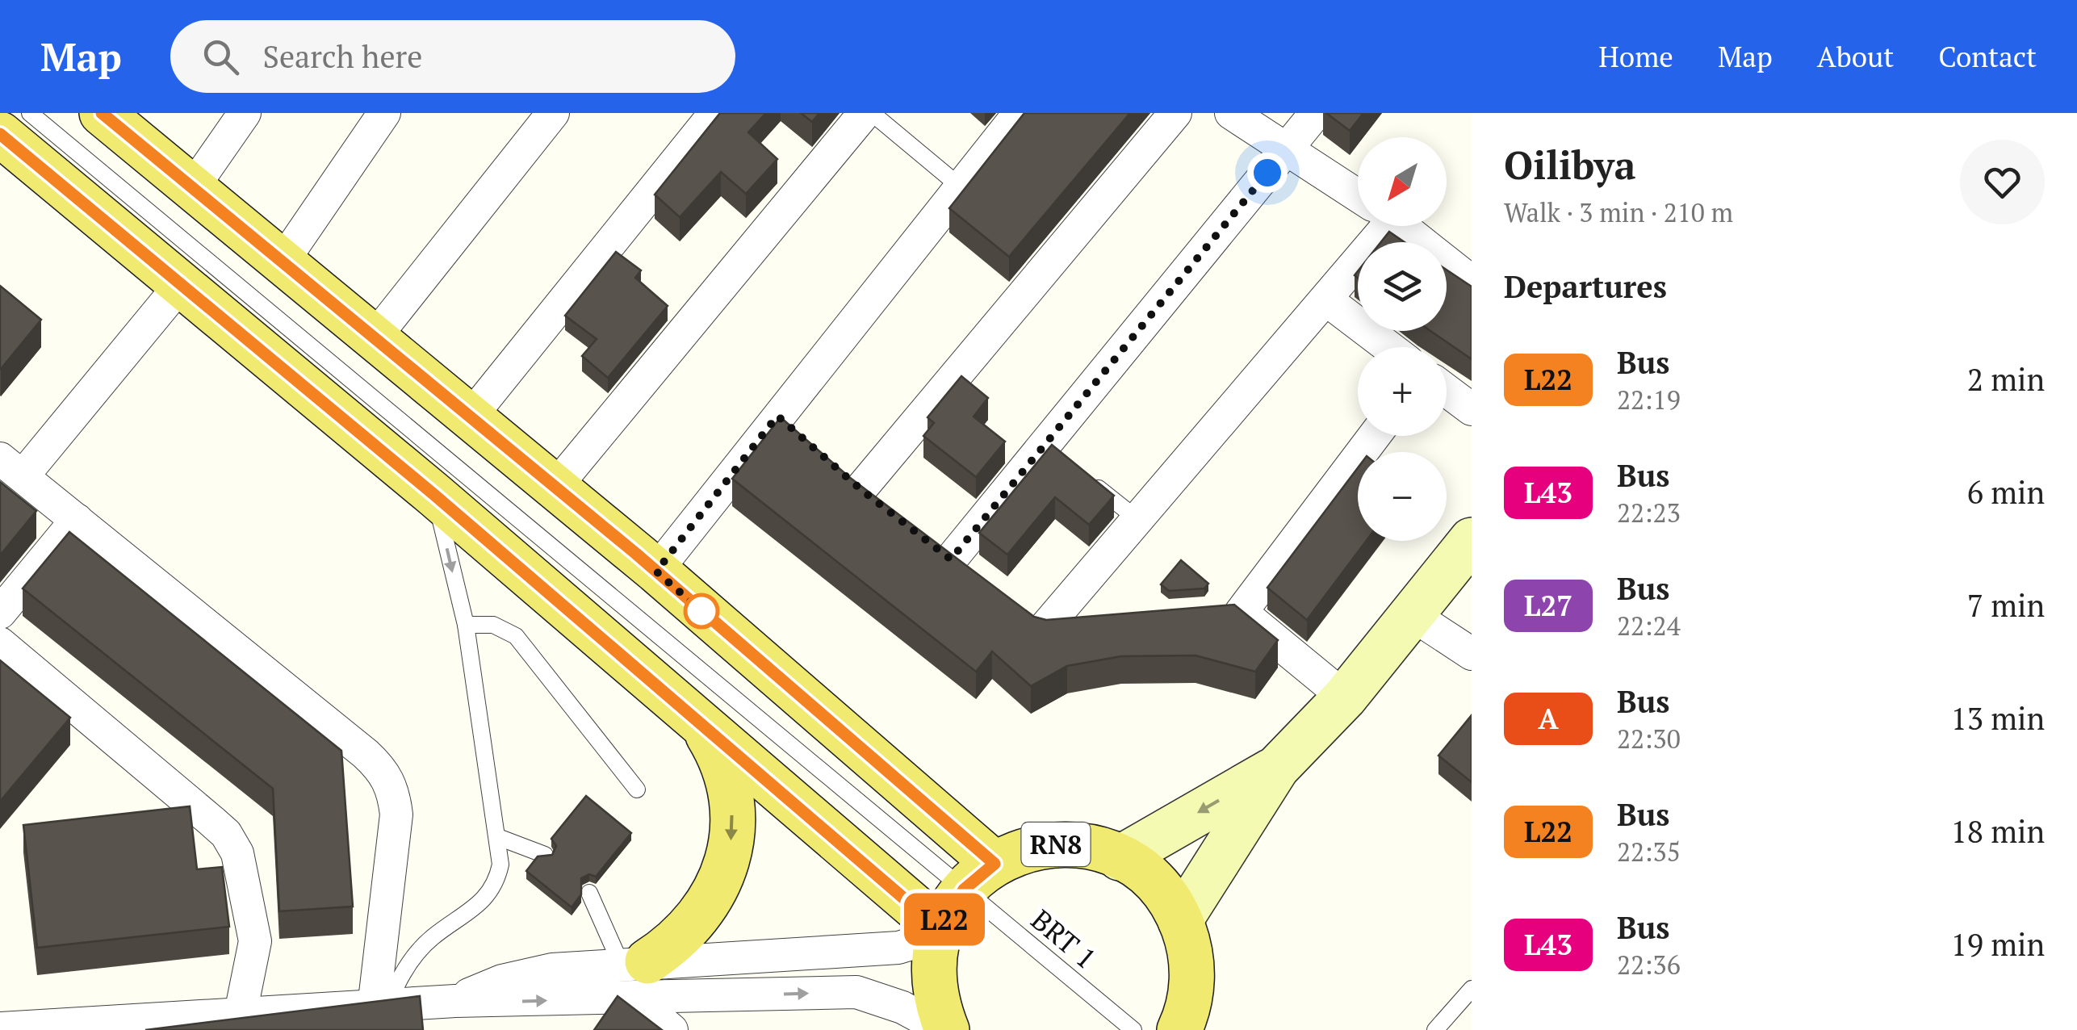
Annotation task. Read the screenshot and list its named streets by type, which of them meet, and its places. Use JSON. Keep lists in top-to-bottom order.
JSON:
{
  "streets": {
    "main road": ["RN8"],
    "lane": ["BRT 1"]
  },
  "crossings": [
    ["RN8", "BRT 1"]
  ],
  "lines": ["bus line L22"],
  "north": "bottom left",
  "page": {
    "header": "Map",
    "search": "Search here",
    "nav": [
      "Home",
      "Map",
      "About",
      "Contact"
    ],
    "on_map": "L22",
    "heading": [
      ["Oilibya", "Walk · 3 min · 210 m"],
      "Departures"
    ],
    "map_buttons": ["+", "−"],
    "list": [
      {
        "mark": "L22",
        "name": "Bus",
        "note": "22:19",
        "value": "2 min"
      },
      {
        "mark": "L43",
        "name": "Bus",
        "note": "22:23",
        "value": "6 min"
      },
      {
        "mark": "L27",
        "name": "Bus",
        "note": "22:24",
        "value": "7 min"
      },
      {
        "mark": "A",
        "name": "Bus",
        "note": "22:30",
        "value": "13 min"
      },
      {
        "mark": "L22",
        "name": "Bus",
        "note": "22:35",
        "value": "18 min"
      },
      {
        "mark": "L43",
        "name": "Bus",
        "note": "22:36",
        "value": "19 min"
      }
    ]
  }
}
